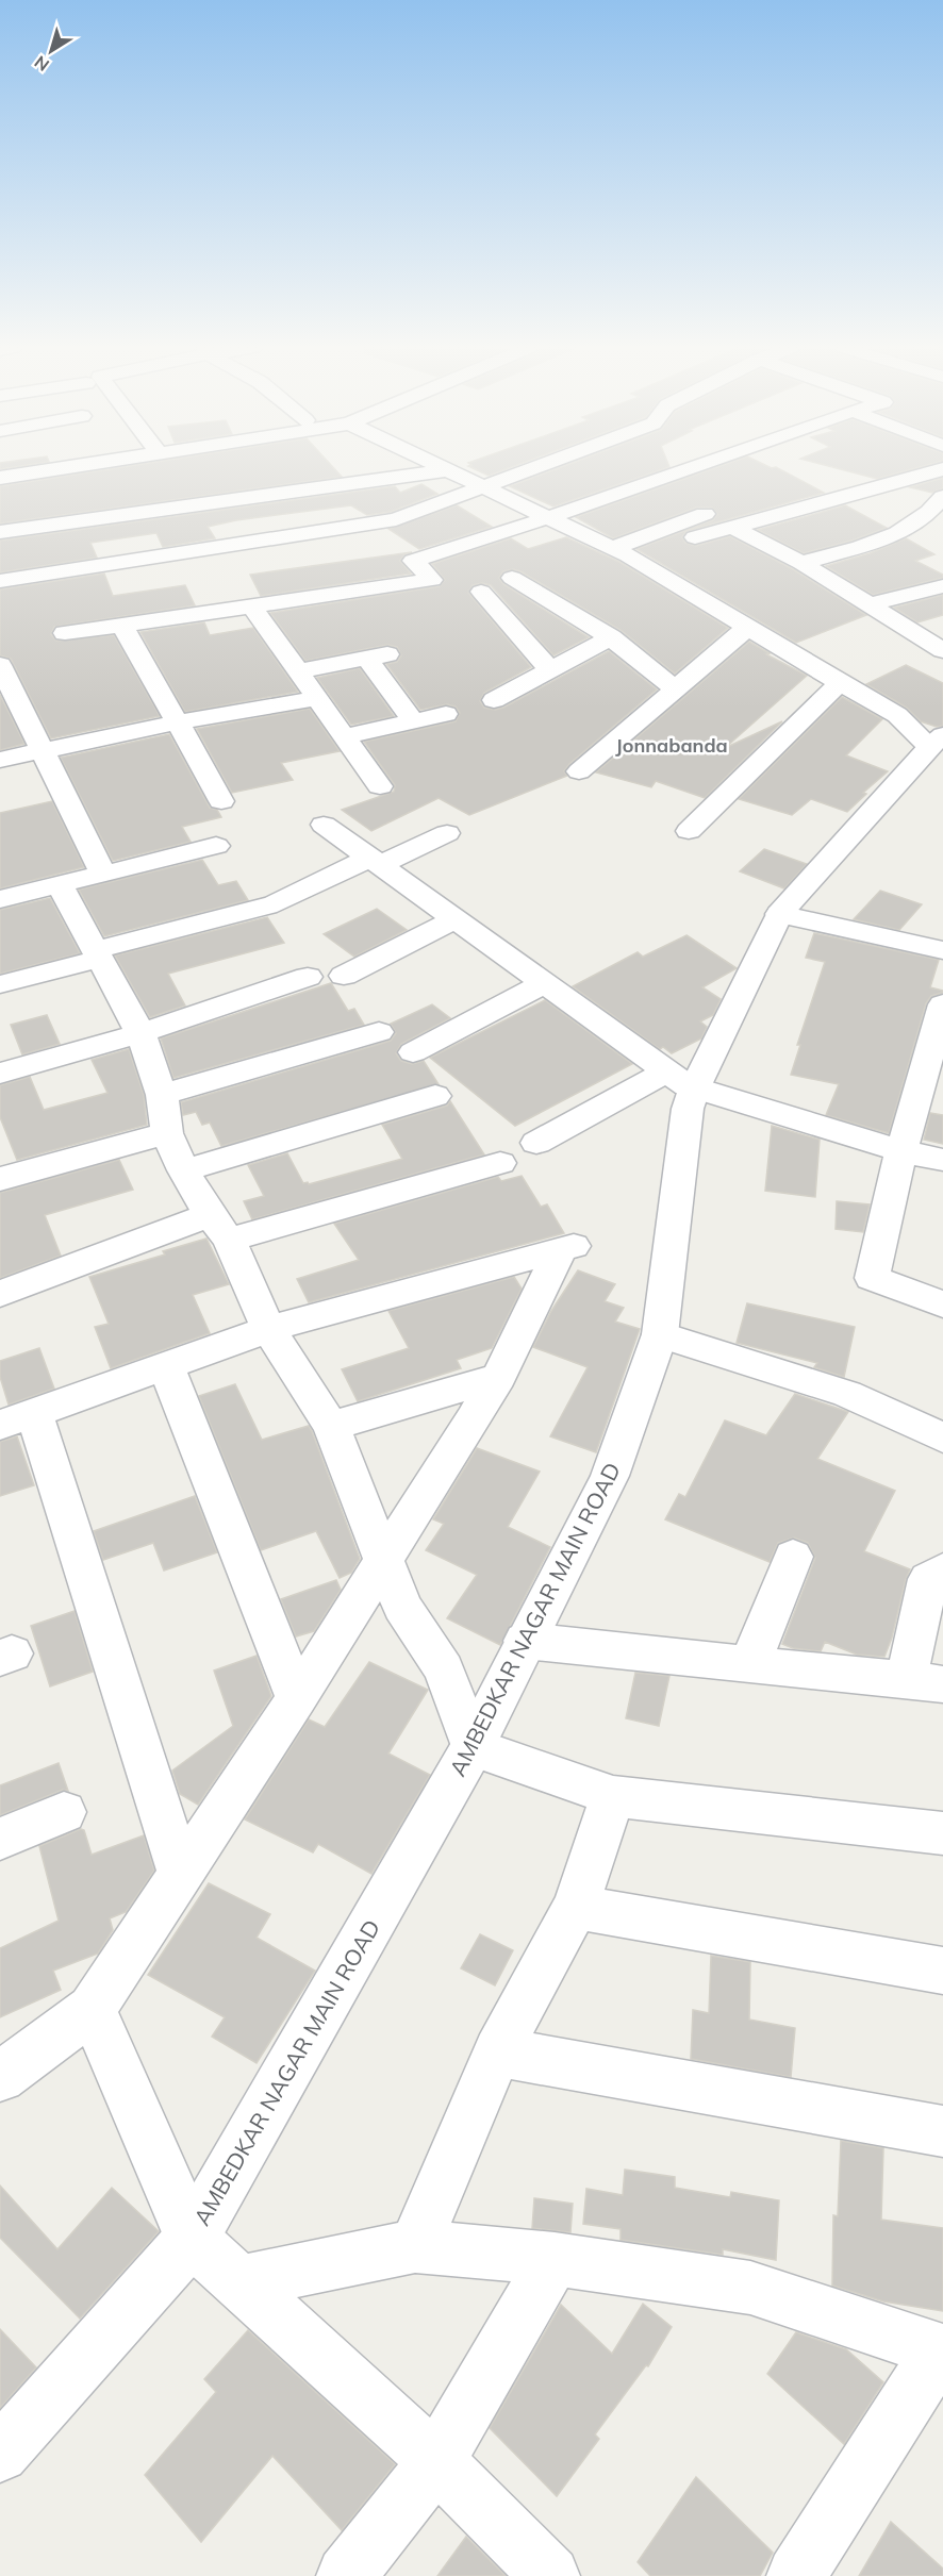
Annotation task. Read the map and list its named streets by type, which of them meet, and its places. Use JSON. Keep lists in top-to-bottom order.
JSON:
{
  "streets": {
    "street": ["AMBEDKAR NAGAR MAIN ROAD"]
  },
  "districts": ["Jonnabanda"],
  "north": "bottom left"
}
